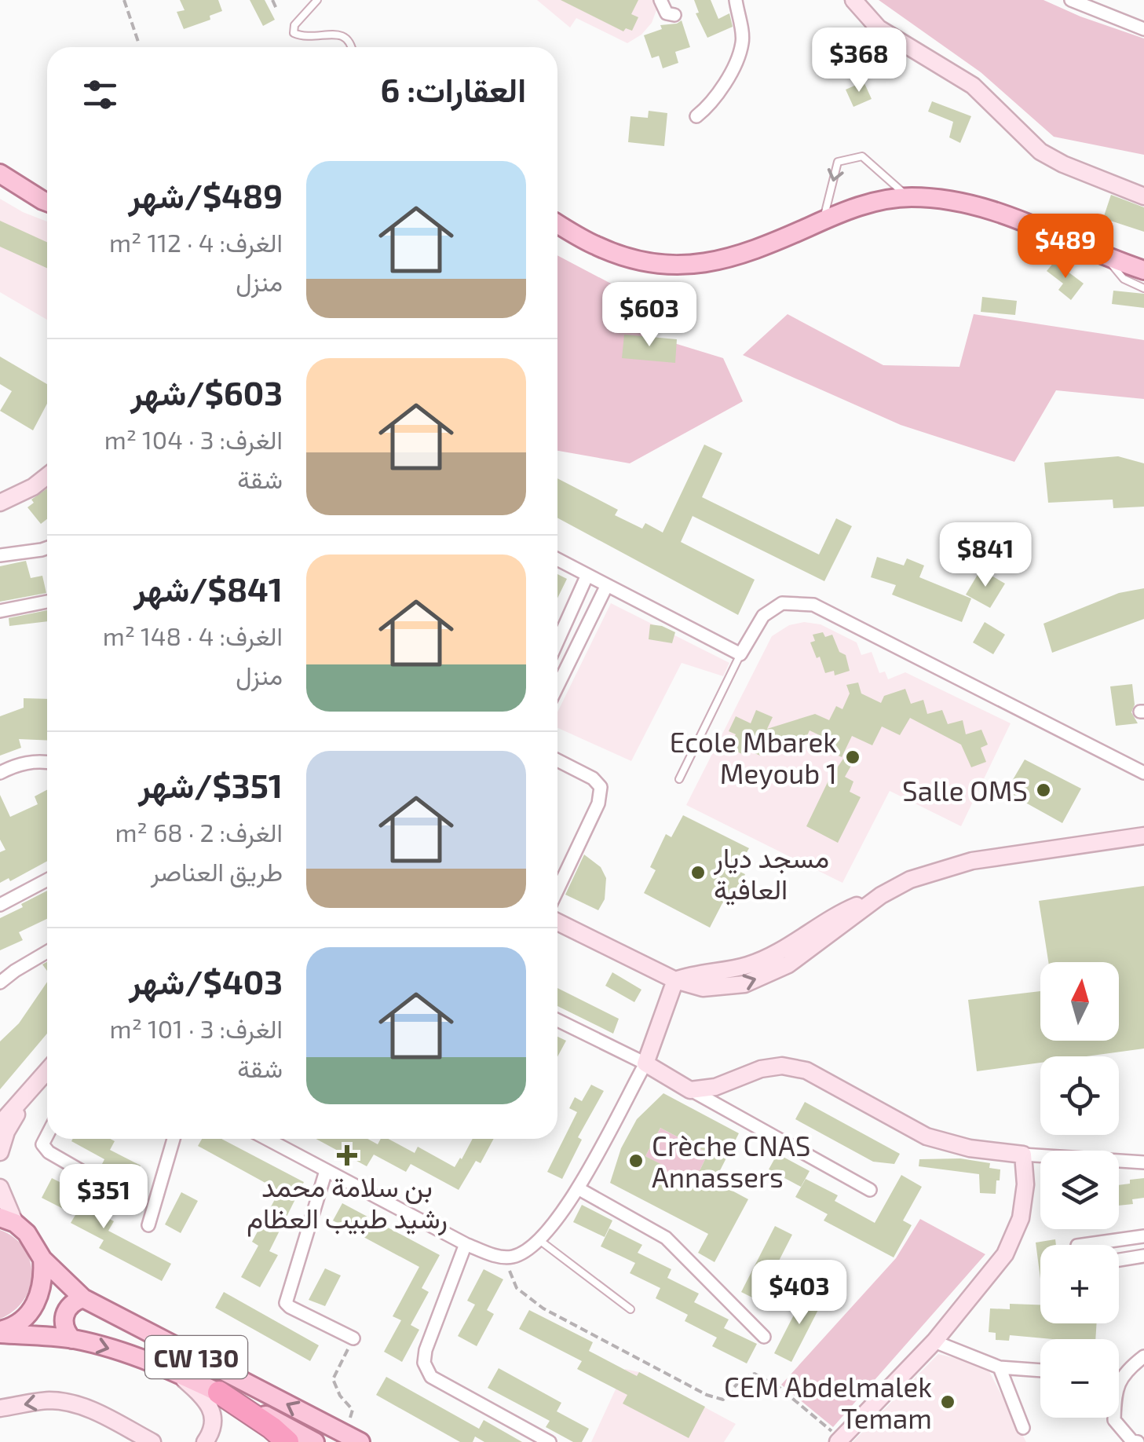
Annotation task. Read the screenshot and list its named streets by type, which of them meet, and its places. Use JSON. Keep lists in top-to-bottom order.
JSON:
{
  "streets": {
    "main road": ["CW 130"]
  },
  "places": {
    "other": [
      "Ecole Mbarek Meyoub 1",
      "Salle OMS",
      "مسجد ديار العافية",
      "Crèche CNAS Annassers",
      "CEM Abdelmalek Temam"
    ],
    "health": ["بن سلامة محمد رشيد طبيب العظام"]
  },
  "north": "top",
  "page": {
    "price": [
      "$368",
      "$489",
      "$603",
      "$841",
      "$351",
      "$403"
    ],
    "heading": "العقارات: 6",
    "list": [
      {
        "name": "$489/شهر",
        "note": "الغرف: 4 · 112 m² · منزل"
      },
      {
        "name": "$603/شهر",
        "note": "الغرف: 3 · 104 m² · شقة"
      },
      {
        "name": "$841/شهر",
        "note": "الغرف: 4 · 148 m² · منزل"
      },
      {
        "name": "$351/شهر",
        "note": "الغرف: 2 · 68 m² · طريق العناصر"
      },
      {
        "name": "$403/شهر",
        "note": "الغرف: 3 · 101 m² · شقة"
      }
    ],
    "map_buttons": ["+", "−"]
  }
}
